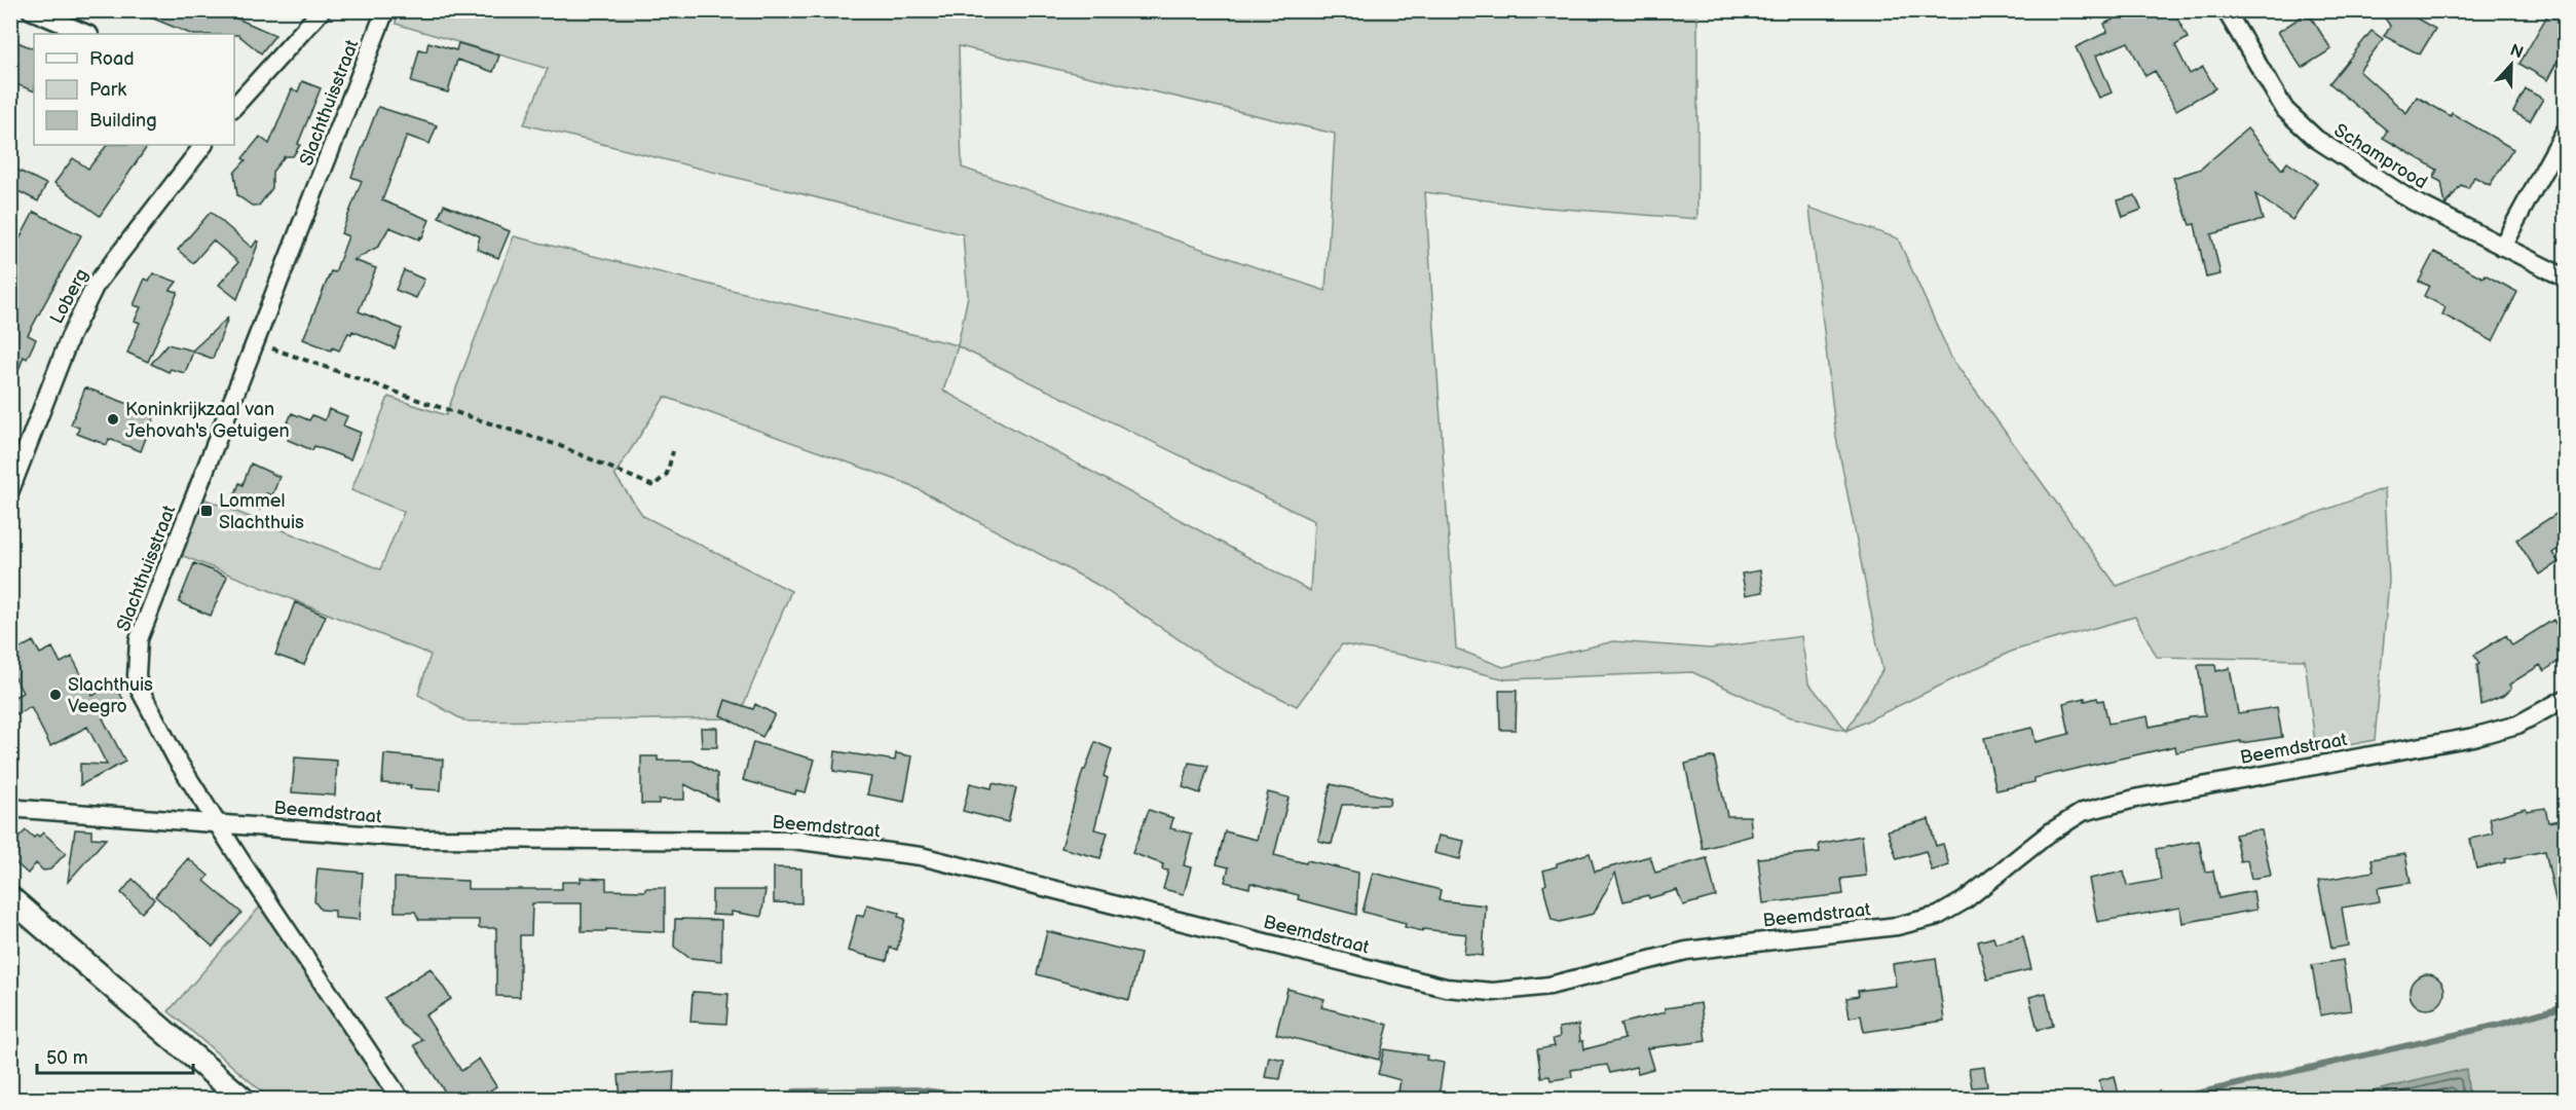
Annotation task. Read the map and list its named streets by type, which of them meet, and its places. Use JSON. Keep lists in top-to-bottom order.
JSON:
{
  "streets": {
    "street": [
      "Slachthuisstraat",
      "Schamprood",
      "Loberg",
      "Beemdstraat"
    ]
  },
  "crossings": [
    ["Slachthuisstraat", "Beemdstraat"]
  ],
  "places": {
    "other": ["Koninkrijkzaal van Jehovah's Getuigen", "Slachthuis Veegro"],
    "transit": ["Lommel Slachthuis"]
  },
  "legend": ["Road", "Park", "Building"],
  "scale_bar": "50 m",
  "north": "top"
}
